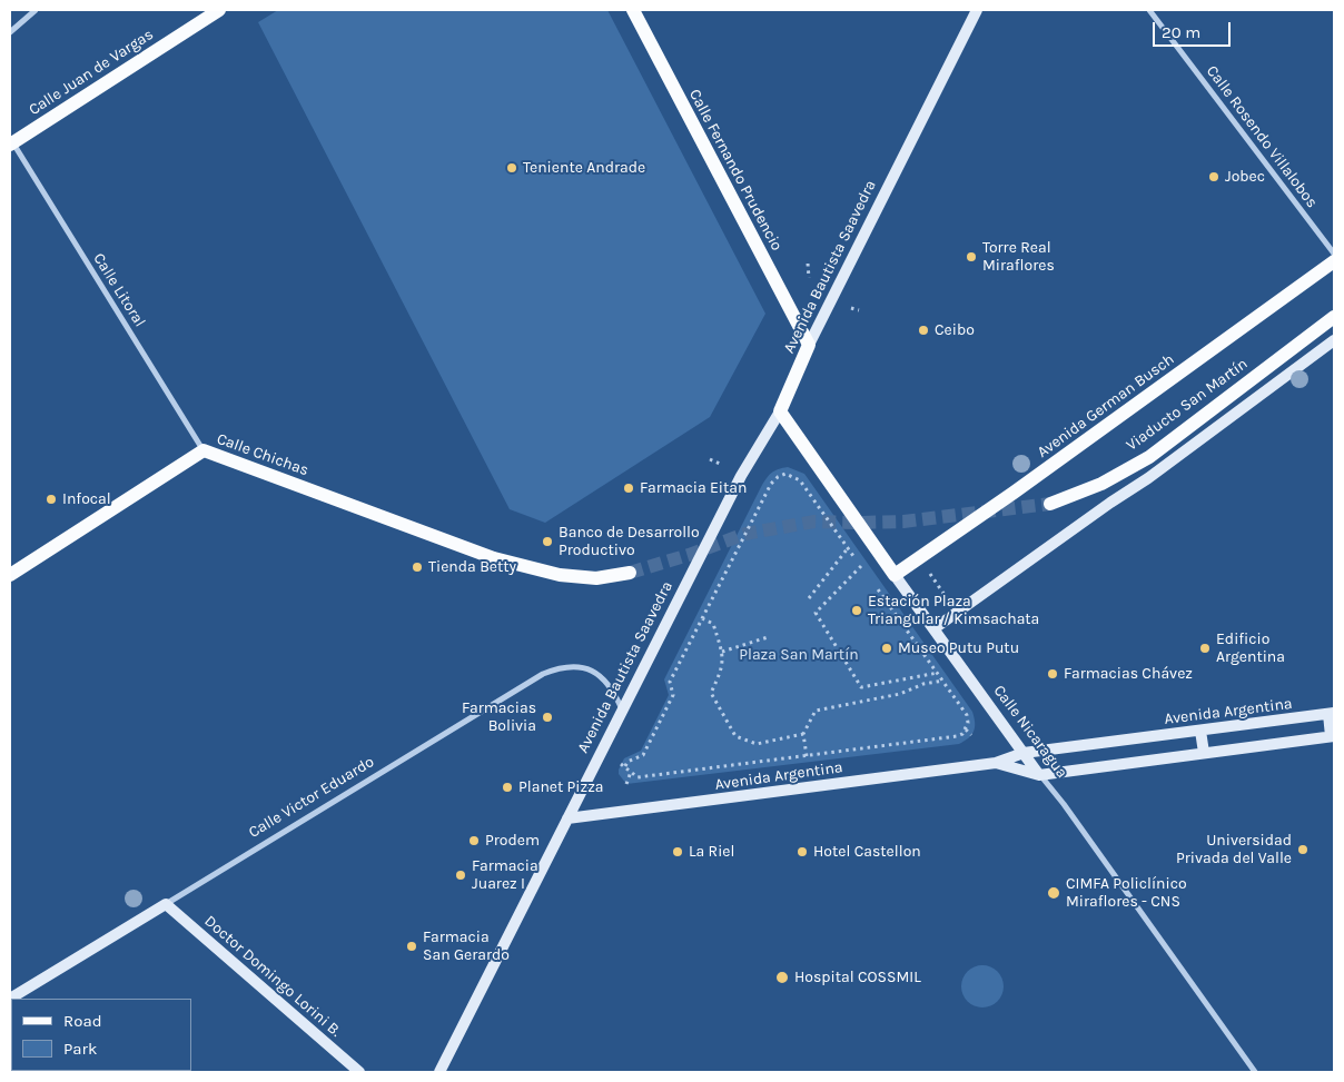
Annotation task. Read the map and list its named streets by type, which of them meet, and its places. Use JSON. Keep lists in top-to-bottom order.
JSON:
{
  "streets": {
    "main road": [
      "Calle Juan de Vargas",
      "Calle Fernando Prudencio",
      "Avenida Bautista Saavedra",
      "Viaducto San Martín",
      "Avenida German Busch",
      "Calle Chichas",
      "Avenida Argentina",
      "Calle Nicaragua",
      "Calle Victor Eduardo",
      "Doctor Domingo Lorini B."
    ],
    "street": ["Calle Rosendo Villalobos", "Calle Litoral"]
  },
  "crossings": [
    ["Calle Juan de Vargas", "Calle Litoral"],
    ["Calle Fernando Prudencio", "Avenida Bautista Saavedra"],
    ["Avenida Bautista Saavedra", "Avenida Argentina"],
    ["Avenida Bautista Saavedra", "Calle Nicaragua"],
    ["Avenida Bautista Saavedra", "Calle Victor Eduardo"],
    ["Calle Litoral", "Calle Chichas"],
    ["Avenida German Busch", "Calle Nicaragua"],
    ["Avenida Argentina", "Calle Nicaragua"],
    ["Calle Victor Eduardo", "Doctor Domingo Lorini B."]
  ],
  "parks": ["Plaza San Martín"],
  "places": [
    "Teniente Andrade",
    "Jobec",
    "Torre Real Miraflores",
    "Ceibo",
    "Farmacia Eitan",
    "Infocal",
    "Banco de Desarrollo Productivo",
    "Tienda Betty",
    "Estación Plaza Triangular / Kimsachata",
    "Museo Putu Putu",
    "Edificio Argentina",
    "Farmacias Chávez",
    "Farmacias Bolivia",
    "Planet Pizza",
    "Prodem",
    "Universidad Privada del Valle",
    "La Riel",
    "Hotel Castellon",
    "Farmacia Juarez I",
    "CIMFA Policlínico Miraflores - CNS",
    "Farmacia San Gerardo",
    "Hospital COSSMIL"
  ],
  "legend": ["Road", "Park"],
  "scale_bar": "20 m"
}
